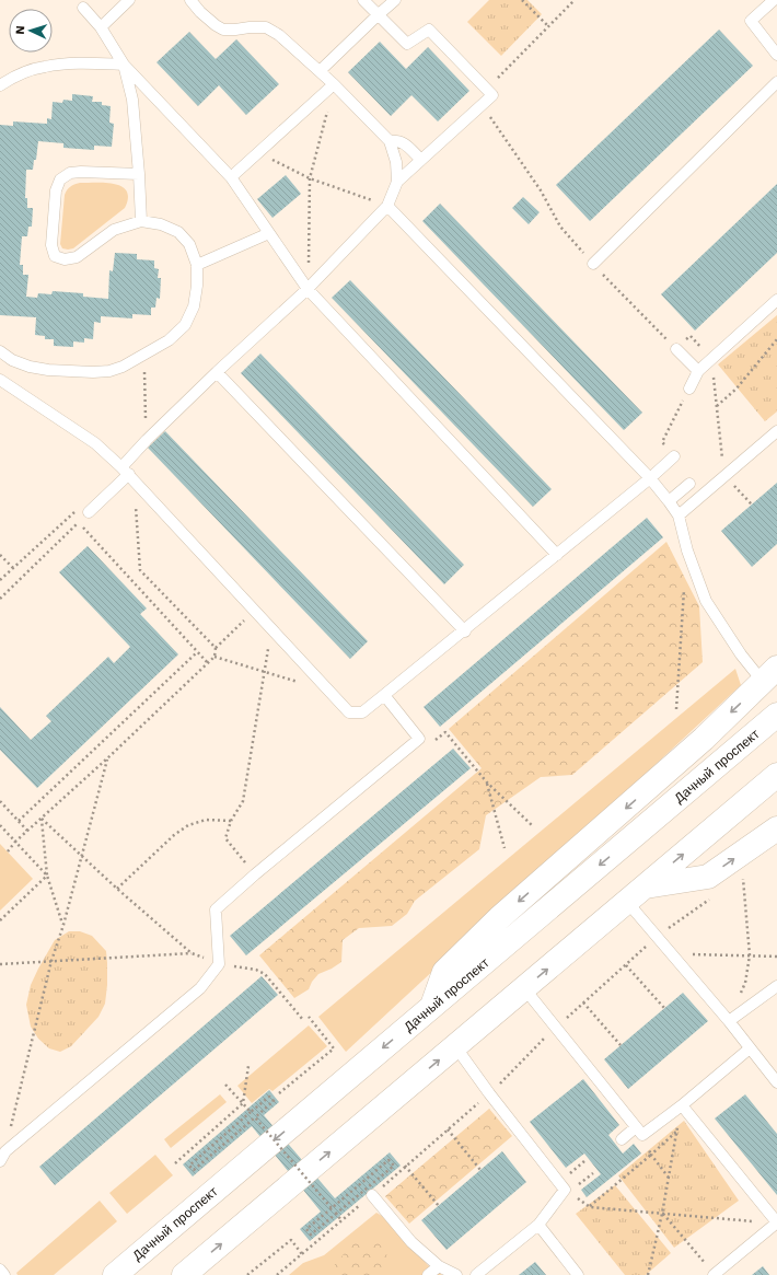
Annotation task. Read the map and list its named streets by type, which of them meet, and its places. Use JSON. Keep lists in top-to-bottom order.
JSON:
{
  "streets": {
    "main road": ["Дачный проспект"]
  },
  "north": "left"
}
